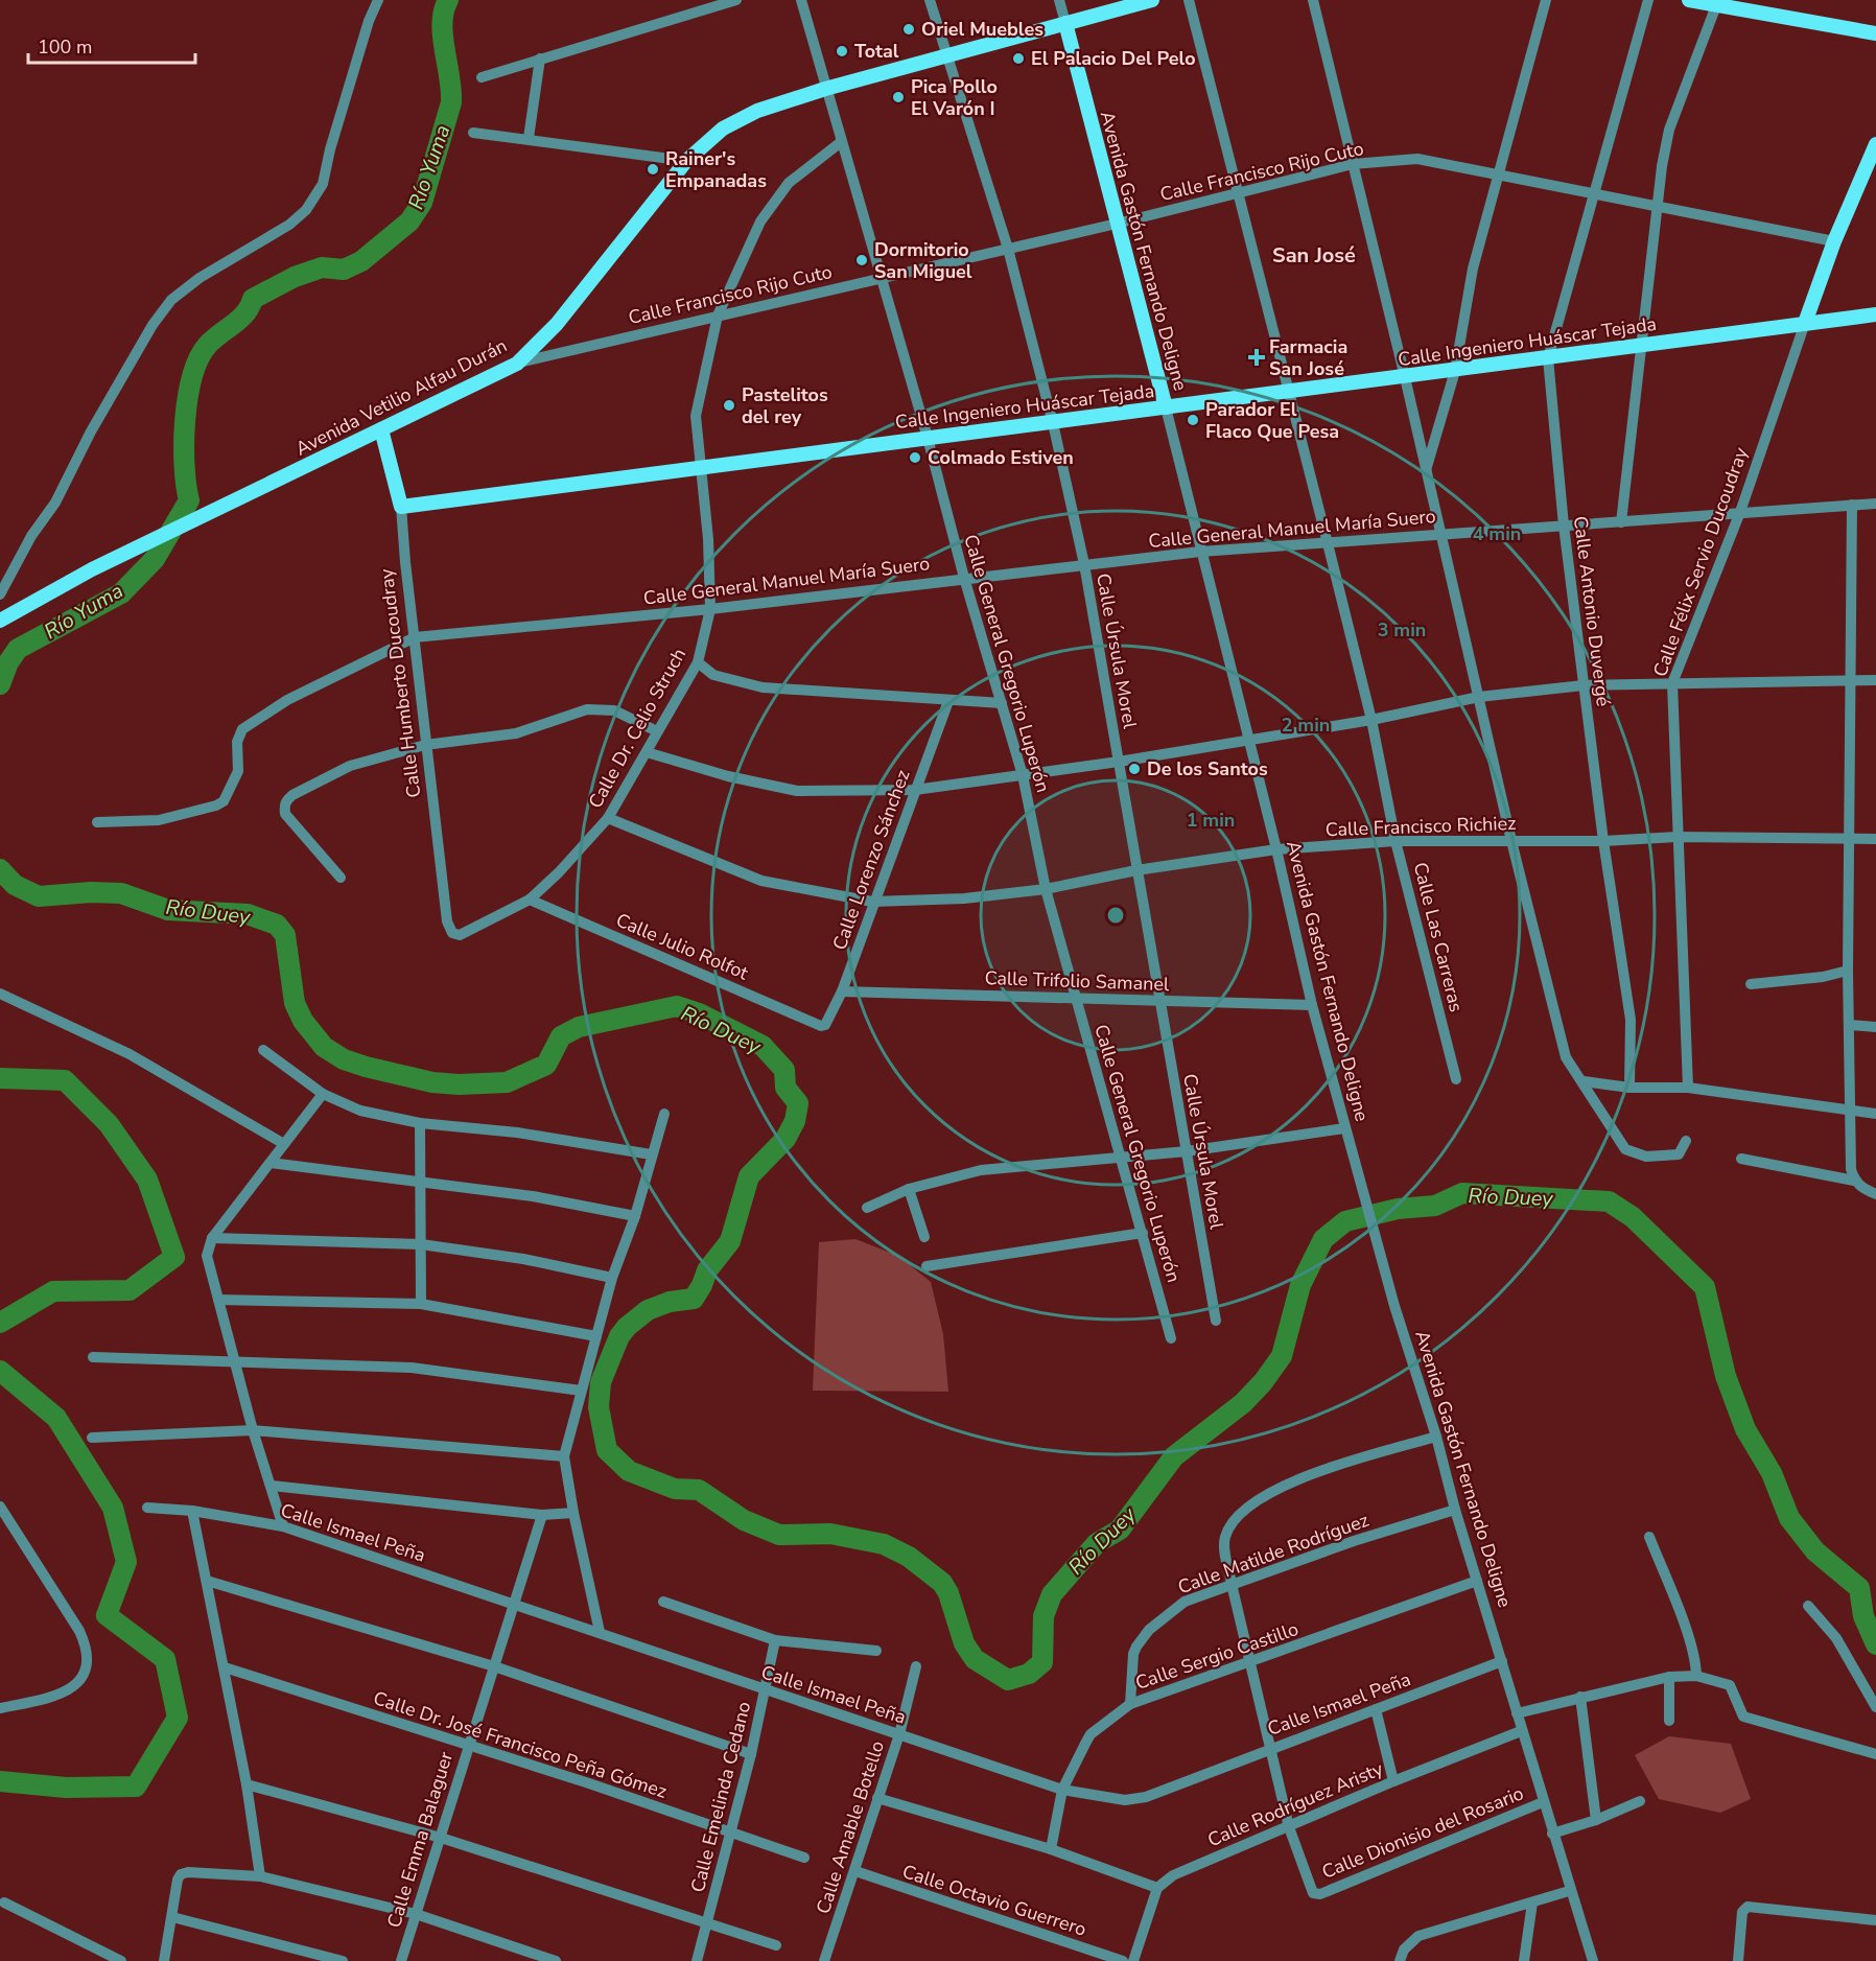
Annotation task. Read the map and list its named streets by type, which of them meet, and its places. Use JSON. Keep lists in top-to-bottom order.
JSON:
{
  "streets": {
    "main road": [
      "Avenida Gastón Fernando Deligne",
      "Calle Ingeniero Huáscar Tejada",
      "Avenida Vetilio Alfau Durán",
      "Calle Félix Servio Ducoudray",
      "Calle Humberto Ducoudray"
    ],
    "street": [
      "Calle Francisco Rijo Cuto",
      "Calle General Manuel María Suero",
      "Calle Antonio Duvergé",
      "Calle Úrsula Morel",
      "Calle General Gregorio Luperón",
      "Calle Dr. Celio Struch",
      "Calle Francisco Richiez",
      "Calle Lorenzo Sánchez",
      "Calle Las Carreras",
      "Calle Julio Rolfot",
      "Calle Trifolio Samanel",
      "Calle Ismael Peña",
      "Calle Matilde Rodríguez",
      "Calle Sergio Castillo",
      "Calle Dr. José Francisco Peña Gómez",
      "Calle Emelinda Cedano",
      "Calle Rodríguez Aristy",
      "Calle Amable Botello",
      "Calle Dionisio del Rosario",
      "Calle Emma Balaguer",
      "Calle Octavio Guerrero"
    ]
  },
  "crossings": [
    ["Calle Francisco Rijo Cuto", "Avenida Gastón Fernando Deligne"],
    ["Calle Francisco Rijo Cuto", "Avenida Vetilio Alfau Durán"],
    ["Calle Francisco Rijo Cuto", "Calle Félix Servio Ducoudray"],
    ["Calle Francisco Rijo Cuto", "Calle Antonio Duvergé"],
    ["Calle Francisco Rijo Cuto", "Calle Úrsula Morel"],
    ["Calle Francisco Rijo Cuto", "Calle General Gregorio Luperón"],
    ["Calle Francisco Rijo Cuto", "Calle Dr. Celio Struch"],
    ["Calle Francisco Rijo Cuto", "Calle Las Carreras"],
    ["Avenida Gastón Fernando Deligne", "Calle Ingeniero Huáscar Tejada"],
    ["Avenida Gastón Fernando Deligne", "Avenida Vetilio Alfau Durán"],
    ["Avenida Gastón Fernando Deligne", "Calle General Manuel María Suero"],
    ["Avenida Gastón Fernando Deligne", "Calle Francisco Richiez"],
    ["Avenida Gastón Fernando Deligne", "Calle Trifolio Samanel"],
    ["Avenida Gastón Fernando Deligne", "Calle Ismael Peña"],
    ["Avenida Gastón Fernando Deligne", "Calle Matilde Rodríguez"],
    ["Avenida Gastón Fernando Deligne", "Calle Sergio Castillo"],
    ["Avenida Gastón Fernando Deligne", "Calle Rodríguez Aristy"],
    ["Avenida Gastón Fernando Deligne", "Calle Dionisio del Rosario"],
    ["Calle Ingeniero Huáscar Tejada", "Calle Félix Servio Ducoudray"],
    ["Calle Ingeniero Huáscar Tejada", "Calle Antonio Duvergé"],
    ["Calle Ingeniero Huáscar Tejada", "Calle Úrsula Morel"],
    ["Calle Ingeniero Huáscar Tejada", "Calle General Gregorio Luperón"],
    ["Calle Ingeniero Huáscar Tejada", "Calle Humberto Ducoudray"],
    ["Calle Ingeniero Huáscar Tejada", "Calle Dr. Celio Struch"],
    ["Calle Ingeniero Huáscar Tejada", "Calle Las Carreras"],
    ["Avenida Vetilio Alfau Durán", "Calle Úrsula Morel"],
    ["Avenida Vetilio Alfau Durán", "Calle General Gregorio Luperón"],
    ["Avenida Vetilio Alfau Durán", "Calle Humberto Ducoudray"],
    ["Calle General Manuel María Suero", "Calle Félix Servio Ducoudray"],
    ["Calle General Manuel María Suero", "Calle Antonio Duvergé"],
    ["Calle General Manuel María Suero", "Calle Úrsula Morel"],
    ["Calle General Manuel María Suero", "Calle General Gregorio Luperón"],
    ["Calle General Manuel María Suero", "Calle Humberto Ducoudray"],
    ["Calle General Manuel María Suero", "Calle Dr. Celio Struch"],
    ["Calle General Manuel María Suero", "Calle Las Carreras"],
    ["Calle Félix Servio Ducoudray", "Calle Francisco Richiez"],
    ["Calle Antonio Duvergé", "Calle Francisco Richiez"],
    ["Calle Úrsula Morel", "Calle Francisco Richiez"],
    ["Calle Úrsula Morel", "Calle Trifolio Samanel"],
    ["Calle General Gregorio Luperón", "Calle Dr. Celio Struch"],
    ["Calle General Gregorio Luperón", "Calle Francisco Richiez"],
    ["Calle General Gregorio Luperón", "Calle Trifolio Samanel"],
    ["Calle Humberto Ducoudray", "Calle Dr. Celio Struch"],
    ["Calle Dr. Celio Struch", "Calle Francisco Richiez"],
    ["Calle Dr. Celio Struch", "Calle Julio Rolfot"],
    ["Calle Francisco Richiez", "Calle Lorenzo Sánchez"],
    ["Calle Francisco Richiez", "Calle Las Carreras"],
    ["Calle Lorenzo Sánchez", "Calle Julio Rolfot"],
    ["Calle Lorenzo Sánchez", "Calle Trifolio Samanel"],
    ["Calle Ismael Peña", "Calle Sergio Castillo"],
    ["Calle Ismael Peña", "Calle Emelinda Cedano"],
    ["Calle Ismael Peña", "Calle Amable Botello"],
    ["Calle Ismael Peña", "Calle Emma Balaguer"],
    ["Calle Matilde Rodríguez", "Calle Sergio Castillo"],
    ["Calle Dr. José Francisco Peña Gómez", "Calle Emelinda Cedano"],
    ["Calle Dr. José Francisco Peña Gómez", "Calle Emma Balaguer"],
    ["Calle Rodríguez Aristy", "Calle Dionisio del Rosario"],
    ["Calle Amable Botello", "Calle Octavio Guerrero"]
  ],
  "districts": ["San José"],
  "water": ["Río Yuma", "Río Duey"],
  "places": {
    "other": [
      "Oriel Muebles",
      "Total",
      "El Palacio Del Pelo",
      "Pica Pollo El Varón I",
      "Rainer's Empanadas",
      "Dormitorio San Miguel",
      "Pastelitos del rey",
      "Parador El Flaco Que Pesa",
      "Colmado Estiven",
      "De los Santos"
    ],
    "health": ["Farmacia San José"]
  },
  "scale_bar": "100 m",
  "rings": [
    "4 min",
    "3 min",
    "2 min",
    "1 min"
  ]
}
